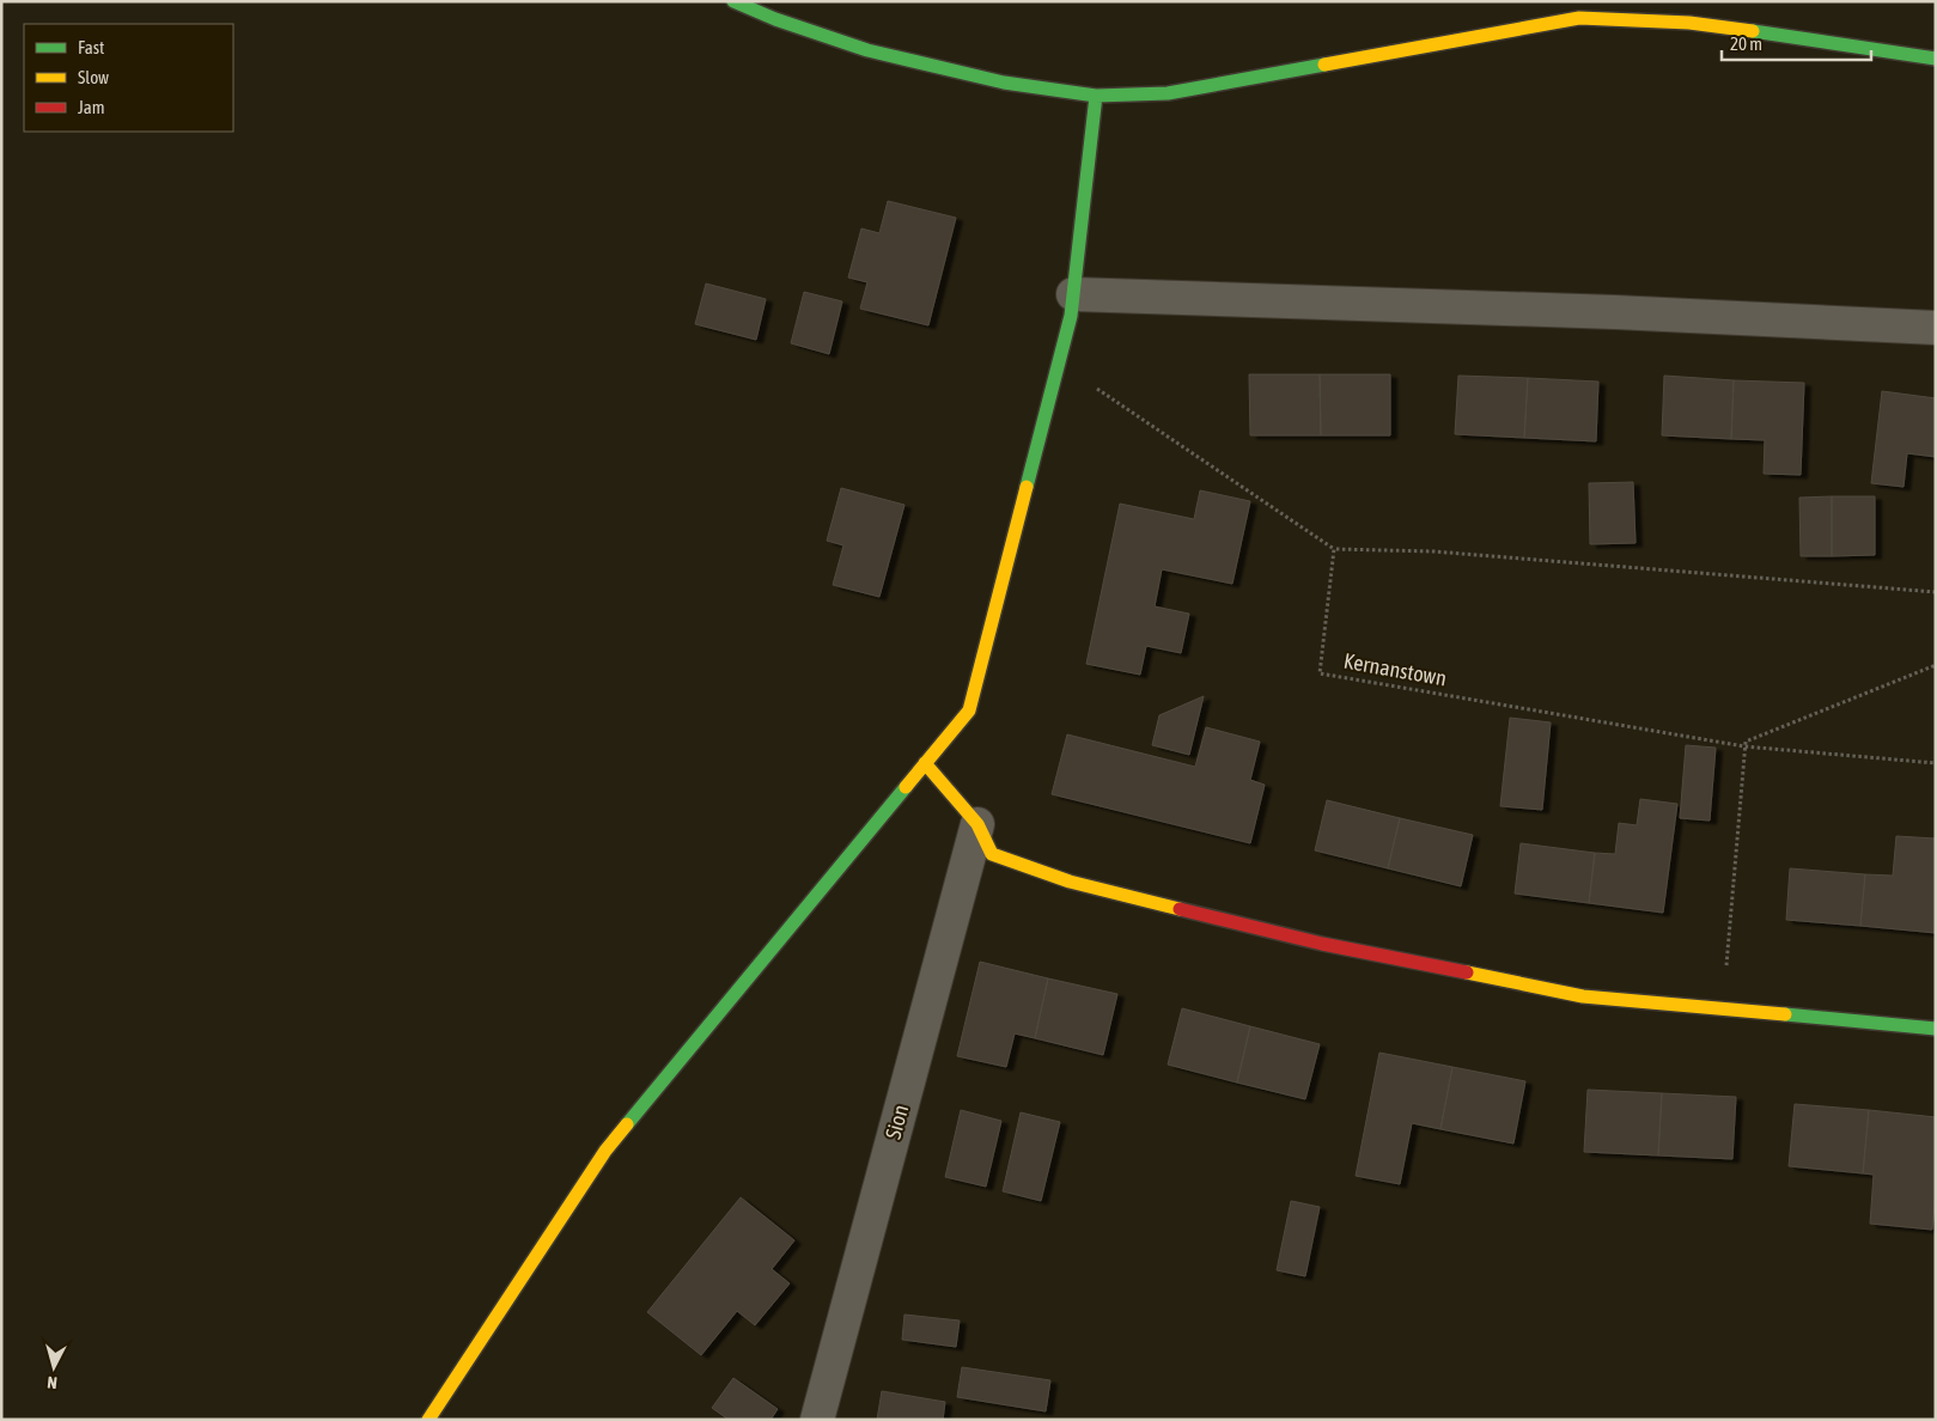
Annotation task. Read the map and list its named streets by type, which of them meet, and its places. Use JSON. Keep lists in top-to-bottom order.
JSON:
{
  "streets": {
    "street": ["Sion"],
    "path": ["Kernanstown"]
  },
  "legend": ["Fast", "Slow", "Jam"],
  "scale_bar": "20 m",
  "north": "bottom"
}
